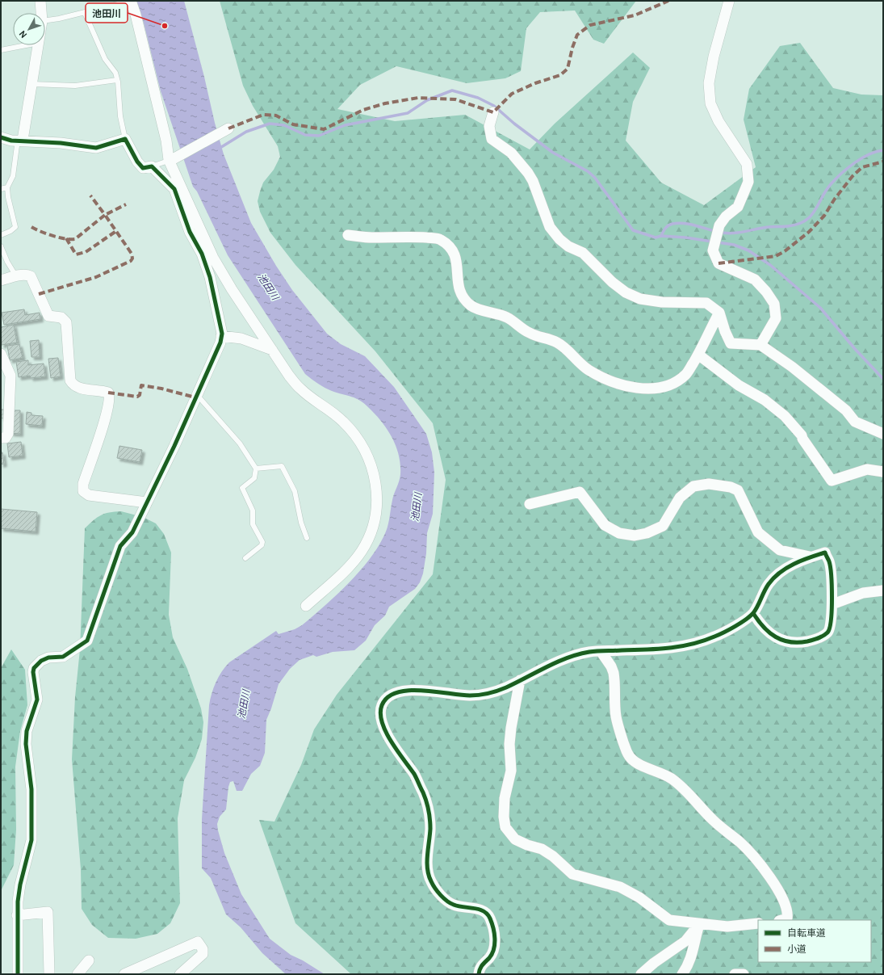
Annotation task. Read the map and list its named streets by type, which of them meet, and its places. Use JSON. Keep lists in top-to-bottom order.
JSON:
{
  "water": ["池田川"],
  "places": ["池田川"],
  "legend": ["自転車道", "小道"],
  "north": "bottom left"
}
